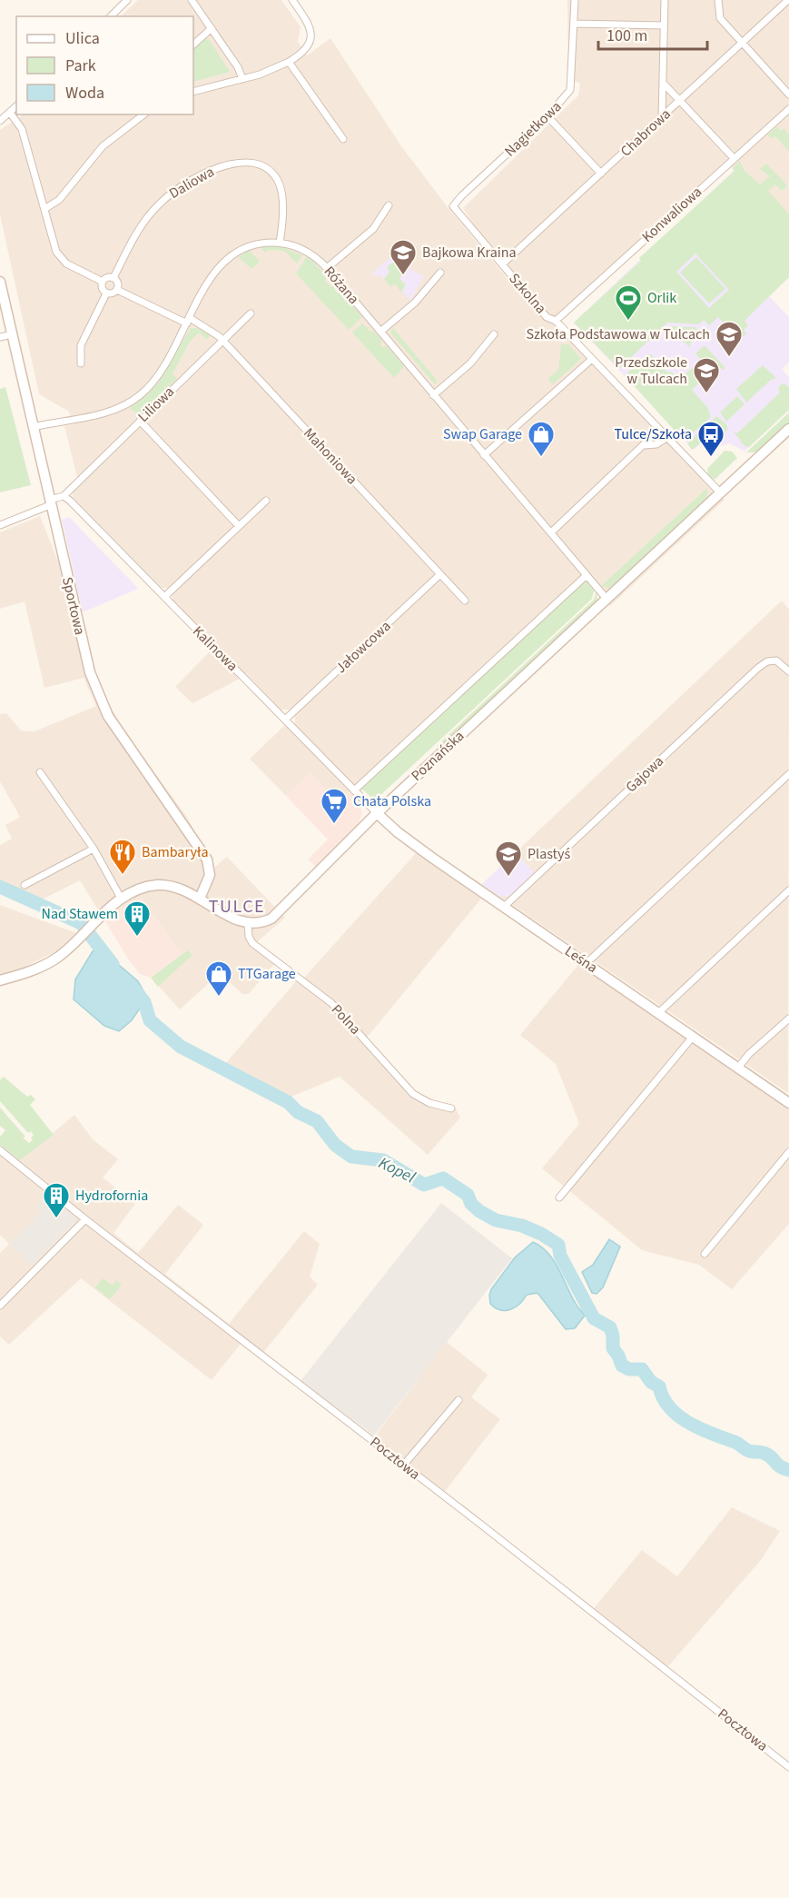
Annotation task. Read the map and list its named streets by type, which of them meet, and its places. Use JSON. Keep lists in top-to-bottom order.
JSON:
{
  "streets": {
    "street": [
      "Nagietkowa",
      "Chabrowa",
      "Daliowa",
      "Konwaliowa",
      "Różana",
      "Szkolna",
      "Liliowa",
      "Mahoniowa",
      "Sportowa",
      "Jałowcowa",
      "Kalinowa",
      "Poznańska",
      "Gajowa",
      "Leśna",
      "Polna",
      "Pocztowa"
    ]
  },
  "crossings": [
    ["Nagietkowa", "Szkolna"],
    ["Chabrowa", "Szkolna"],
    ["Daliowa", "Różana"],
    ["Daliowa", "Mahoniowa"],
    ["Konwaliowa", "Szkolna"],
    ["Różana", "Mahoniowa"],
    ["Różana", "Sportowa"],
    ["Różana", "Poznańska"],
    ["Szkolna", "Poznańska"],
    ["Liliowa", "Mahoniowa"],
    ["Liliowa", "Kalinowa"],
    ["Mahoniowa", "Jałowcowa"],
    ["Jałowcowa", "Kalinowa"],
    ["Kalinowa", "Poznańska"],
    ["Kalinowa", "Leśna"],
    ["Poznańska", "Leśna"],
    ["Poznańska", "Polna"],
    ["Gajowa", "Leśna"]
  ],
  "districts": ["TULCE"],
  "water": ["Kopel"],
  "places": {
    "school or university": [
      "Bajkowa Kraina",
      "Szkoła Podstawowa w Tulcach",
      "Przedszkole w Tulcach",
      "Plastyś"
    ],
    "sports": ["Orlik"],
    "shop": ["Swap Garage", "TTGarage"],
    "bus stop": ["Tulce/Szkoła"],
    "supermarket": ["Chata Polska"],
    "restaurant": ["Bambaryła"],
    "building": ["Nad Stawem", "Hydrofornia"]
  },
  "legend": ["Ulica", "Park", "Woda"],
  "scale_bar": "100 m"
}
